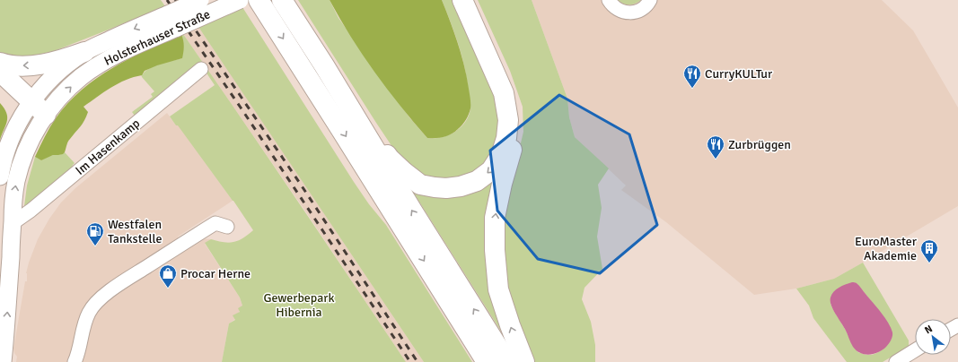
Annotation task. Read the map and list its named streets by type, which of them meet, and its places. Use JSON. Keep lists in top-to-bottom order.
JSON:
{
  "streets": {
    "main road": ["Holsterhauser Straße"],
    "street": ["Im Hasenkamp"]
  },
  "crossings": [
    ["Holsterhauser Straße", "Im Hasenkamp"]
  ],
  "parks": ["Gewerbepark Hibernia"],
  "places": {
    "restaurant": ["CurryKULTur", "Zurbrüggen"],
    "fuel station": ["Westfalen Tankstelle"],
    "building": ["EuroMaster Akademie"],
    "shop": ["Procar Herne"]
  },
  "north": "top left"
}
